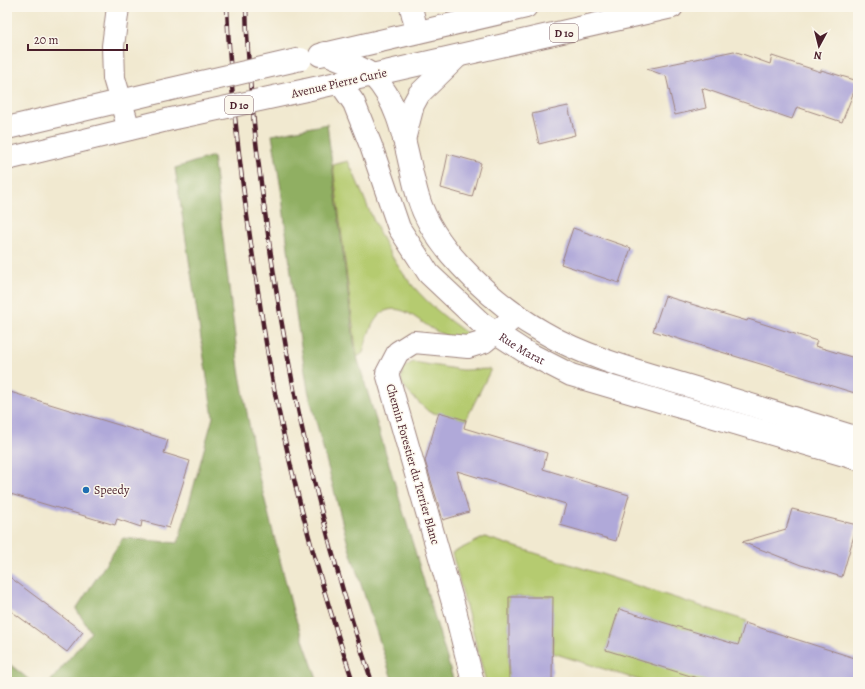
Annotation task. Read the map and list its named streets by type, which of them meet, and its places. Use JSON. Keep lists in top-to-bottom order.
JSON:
{
  "streets": {
    "main road": [
      "D 10",
      "Avenue Pierre Curie",
      "Rue Marat",
      "Chemin Forestier du Terrier Blanc"
    ]
  },
  "crossings": [
    ["D 10", "Avenue Pierre Curie"],
    ["D 10", "Rue Marat"],
    ["Avenue Pierre Curie", "Rue Marat"],
    ["Rue Marat", "Chemin Forestier du Terrier Blanc"]
  ],
  "places": ["Speedy"],
  "scale_bar": "20 m",
  "north": "bottom"
}
